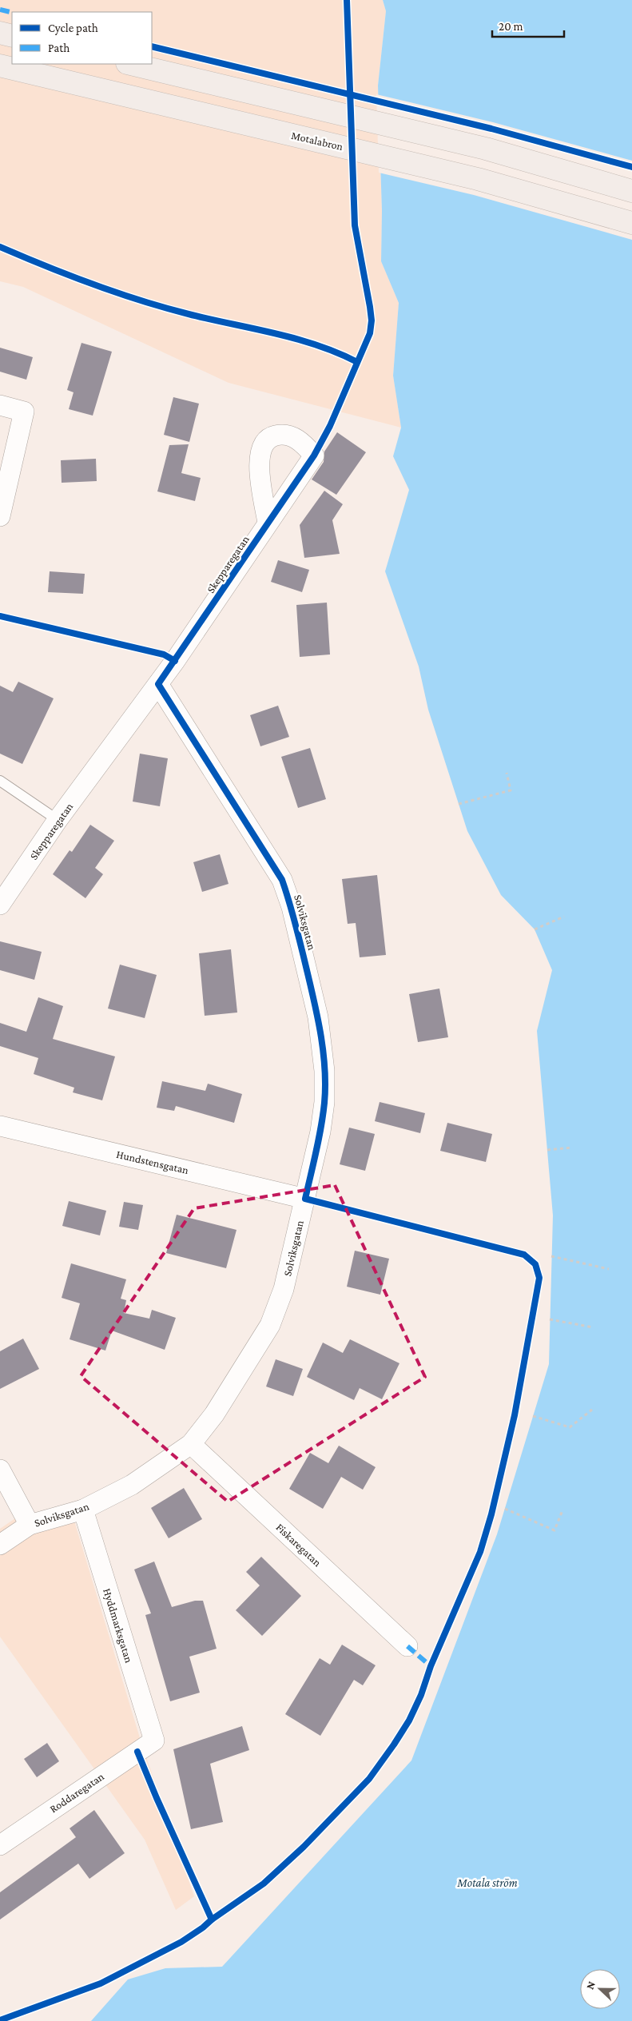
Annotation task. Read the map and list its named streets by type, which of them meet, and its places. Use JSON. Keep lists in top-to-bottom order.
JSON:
{
  "streets": {
    "highway": ["Motalabron"],
    "street": [
      "Skepparegatan",
      "Solviksgatan",
      "Hundstensgatan",
      "Fiskaregatan",
      "Hyddmarksgatan",
      "Roddaregatan"
    ]
  },
  "crossings": [
    ["Skepparegatan", "Solviksgatan"],
    ["Solviksgatan", "Hundstensgatan"],
    ["Solviksgatan", "Fiskaregatan"],
    ["Solviksgatan", "Hyddmarksgatan"],
    ["Hyddmarksgatan", "Roddaregatan"]
  ],
  "water": ["Motala ström"],
  "legend": ["Cycle path", "Path"],
  "scale_bar": "20 m",
  "north": "left"
}
